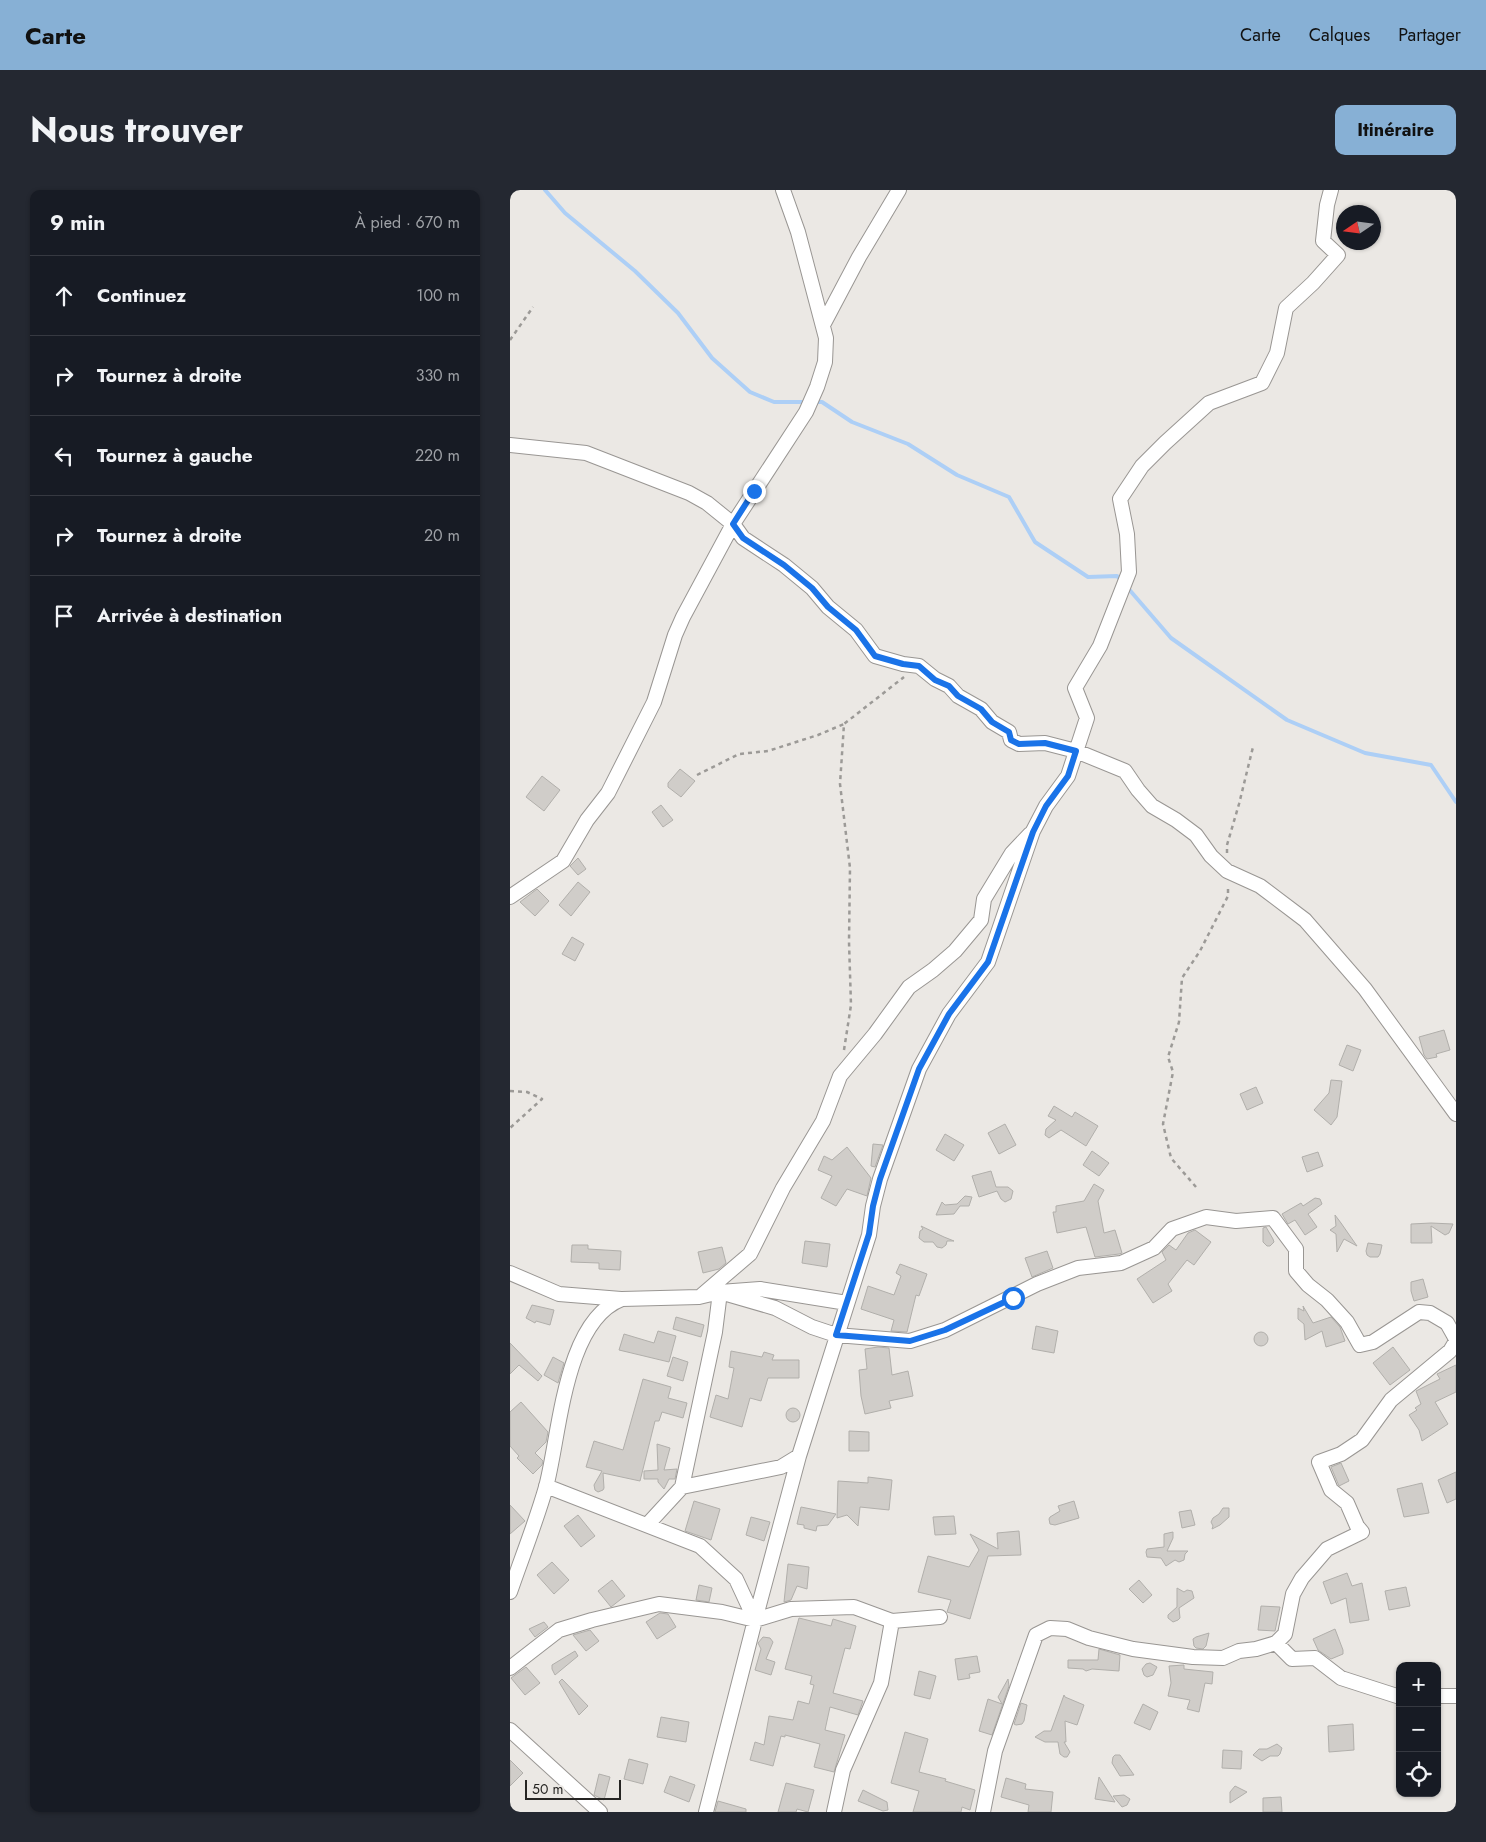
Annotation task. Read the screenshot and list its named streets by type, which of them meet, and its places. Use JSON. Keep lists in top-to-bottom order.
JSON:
{
  "scale_bar": "50 m",
  "north": "left",
  "page": {
    "header": "Carte",
    "nav": ["Carte", "Calques", "Partager"],
    "title": "Nous trouver",
    "buttons": "Itinéraire",
    "heading": ["9 min", "À pied · 670 m"],
    "list": [
      ["Continuez", "100 m"],
      ["Tournez à droite", "330 m"],
      ["Tournez à gauche", "220 m"],
      ["Tournez à droite", "20 m"],
      "Arrivée à destination"
    ],
    "map_buttons": ["+", "−"],
    "scale": "50 m"
  }
}
